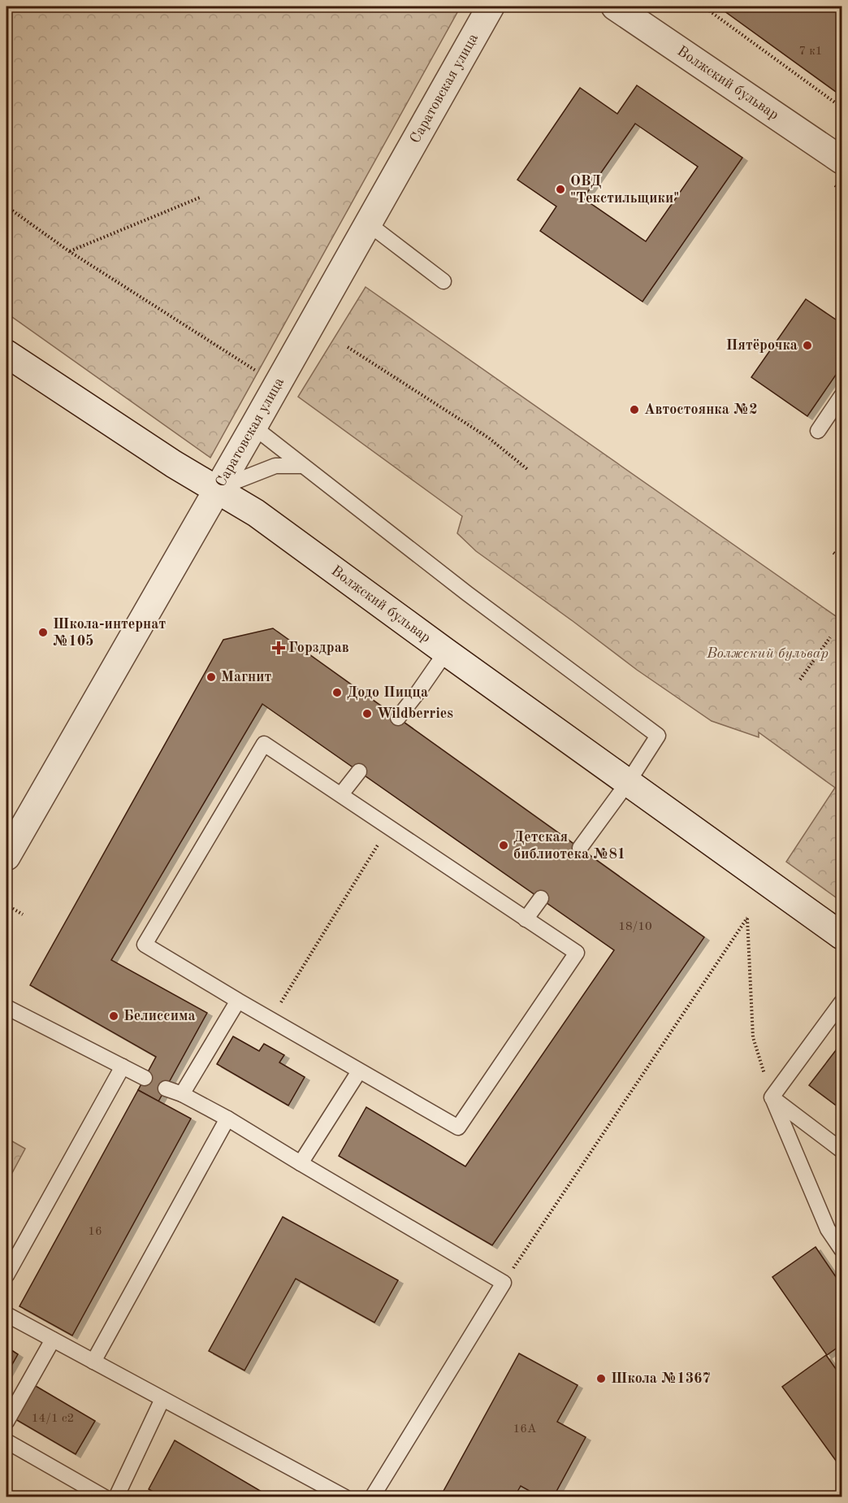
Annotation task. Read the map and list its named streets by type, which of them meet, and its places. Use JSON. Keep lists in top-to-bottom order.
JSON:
{
  "streets": {
    "street": ["Волжский бульвар", "Саратовская улица"]
  },
  "crossings": [
    ["Волжский бульвар", "Саратовская улица"]
  ],
  "parks": ["Волжский бульвар"],
  "places": {
    "other": [
      "ОВД \"Текстильщики\"",
      "Пятёрочка",
      "Автостоянка №2",
      "Школа-интернат №105",
      "Магнит",
      "Додо Пицца",
      "Wildberries",
      "Детская библиотека №81",
      "Белиссима",
      "Школа №1367"
    ],
    "health": ["Горздрав"]
  },
  "house_numbers": [
    "7 к1",
    "18/10",
    "16",
    "14/1 с2",
    "16А"
  ]
}
